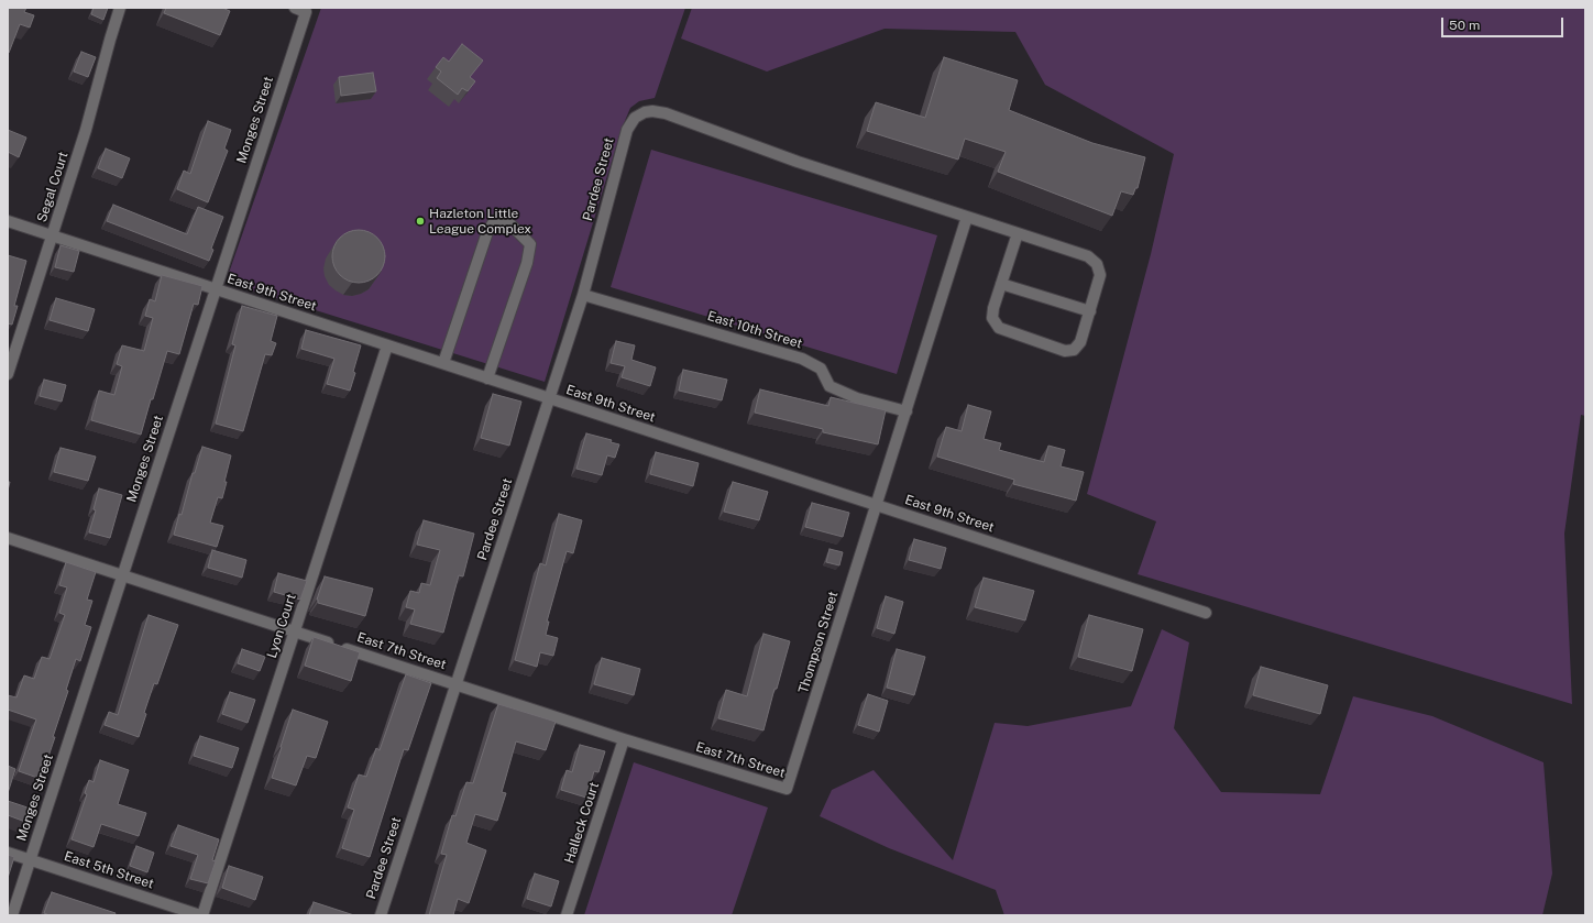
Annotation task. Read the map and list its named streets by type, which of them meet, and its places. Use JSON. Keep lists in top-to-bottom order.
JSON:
{
  "streets": {
    "street": [
      "Monges Street",
      "Pardee Street",
      "Segal Court",
      "East 9th Street",
      "East 10th Street",
      "Lyon Court",
      "Thompson Street",
      "East 7th Street",
      "Halleck Court",
      "East 5th Street"
    ]
  },
  "crossings": [
    ["Monges Street", "East 9th Street"],
    ["Monges Street", "East 7th Street"],
    ["Monges Street", "East 5th Street"],
    ["Pardee Street", "East 9th Street"],
    ["Pardee Street", "East 10th Street"],
    ["Pardee Street", "Thompson Street"],
    ["Pardee Street", "East 7th Street"],
    ["Segal Court", "East 9th Street"],
    ["East 9th Street", "Lyon Court"],
    ["East 9th Street", "Thompson Street"],
    ["East 10th Street", "Thompson Street"],
    ["Lyon Court", "East 7th Street"],
    ["Lyon Court", "East 5th Street"],
    ["Thompson Street", "East 7th Street"],
    ["East 7th Street", "Halleck Court"]
  ],
  "places": ["Hazleton Little League Complex"],
  "scale_bar": "50 m"
}
